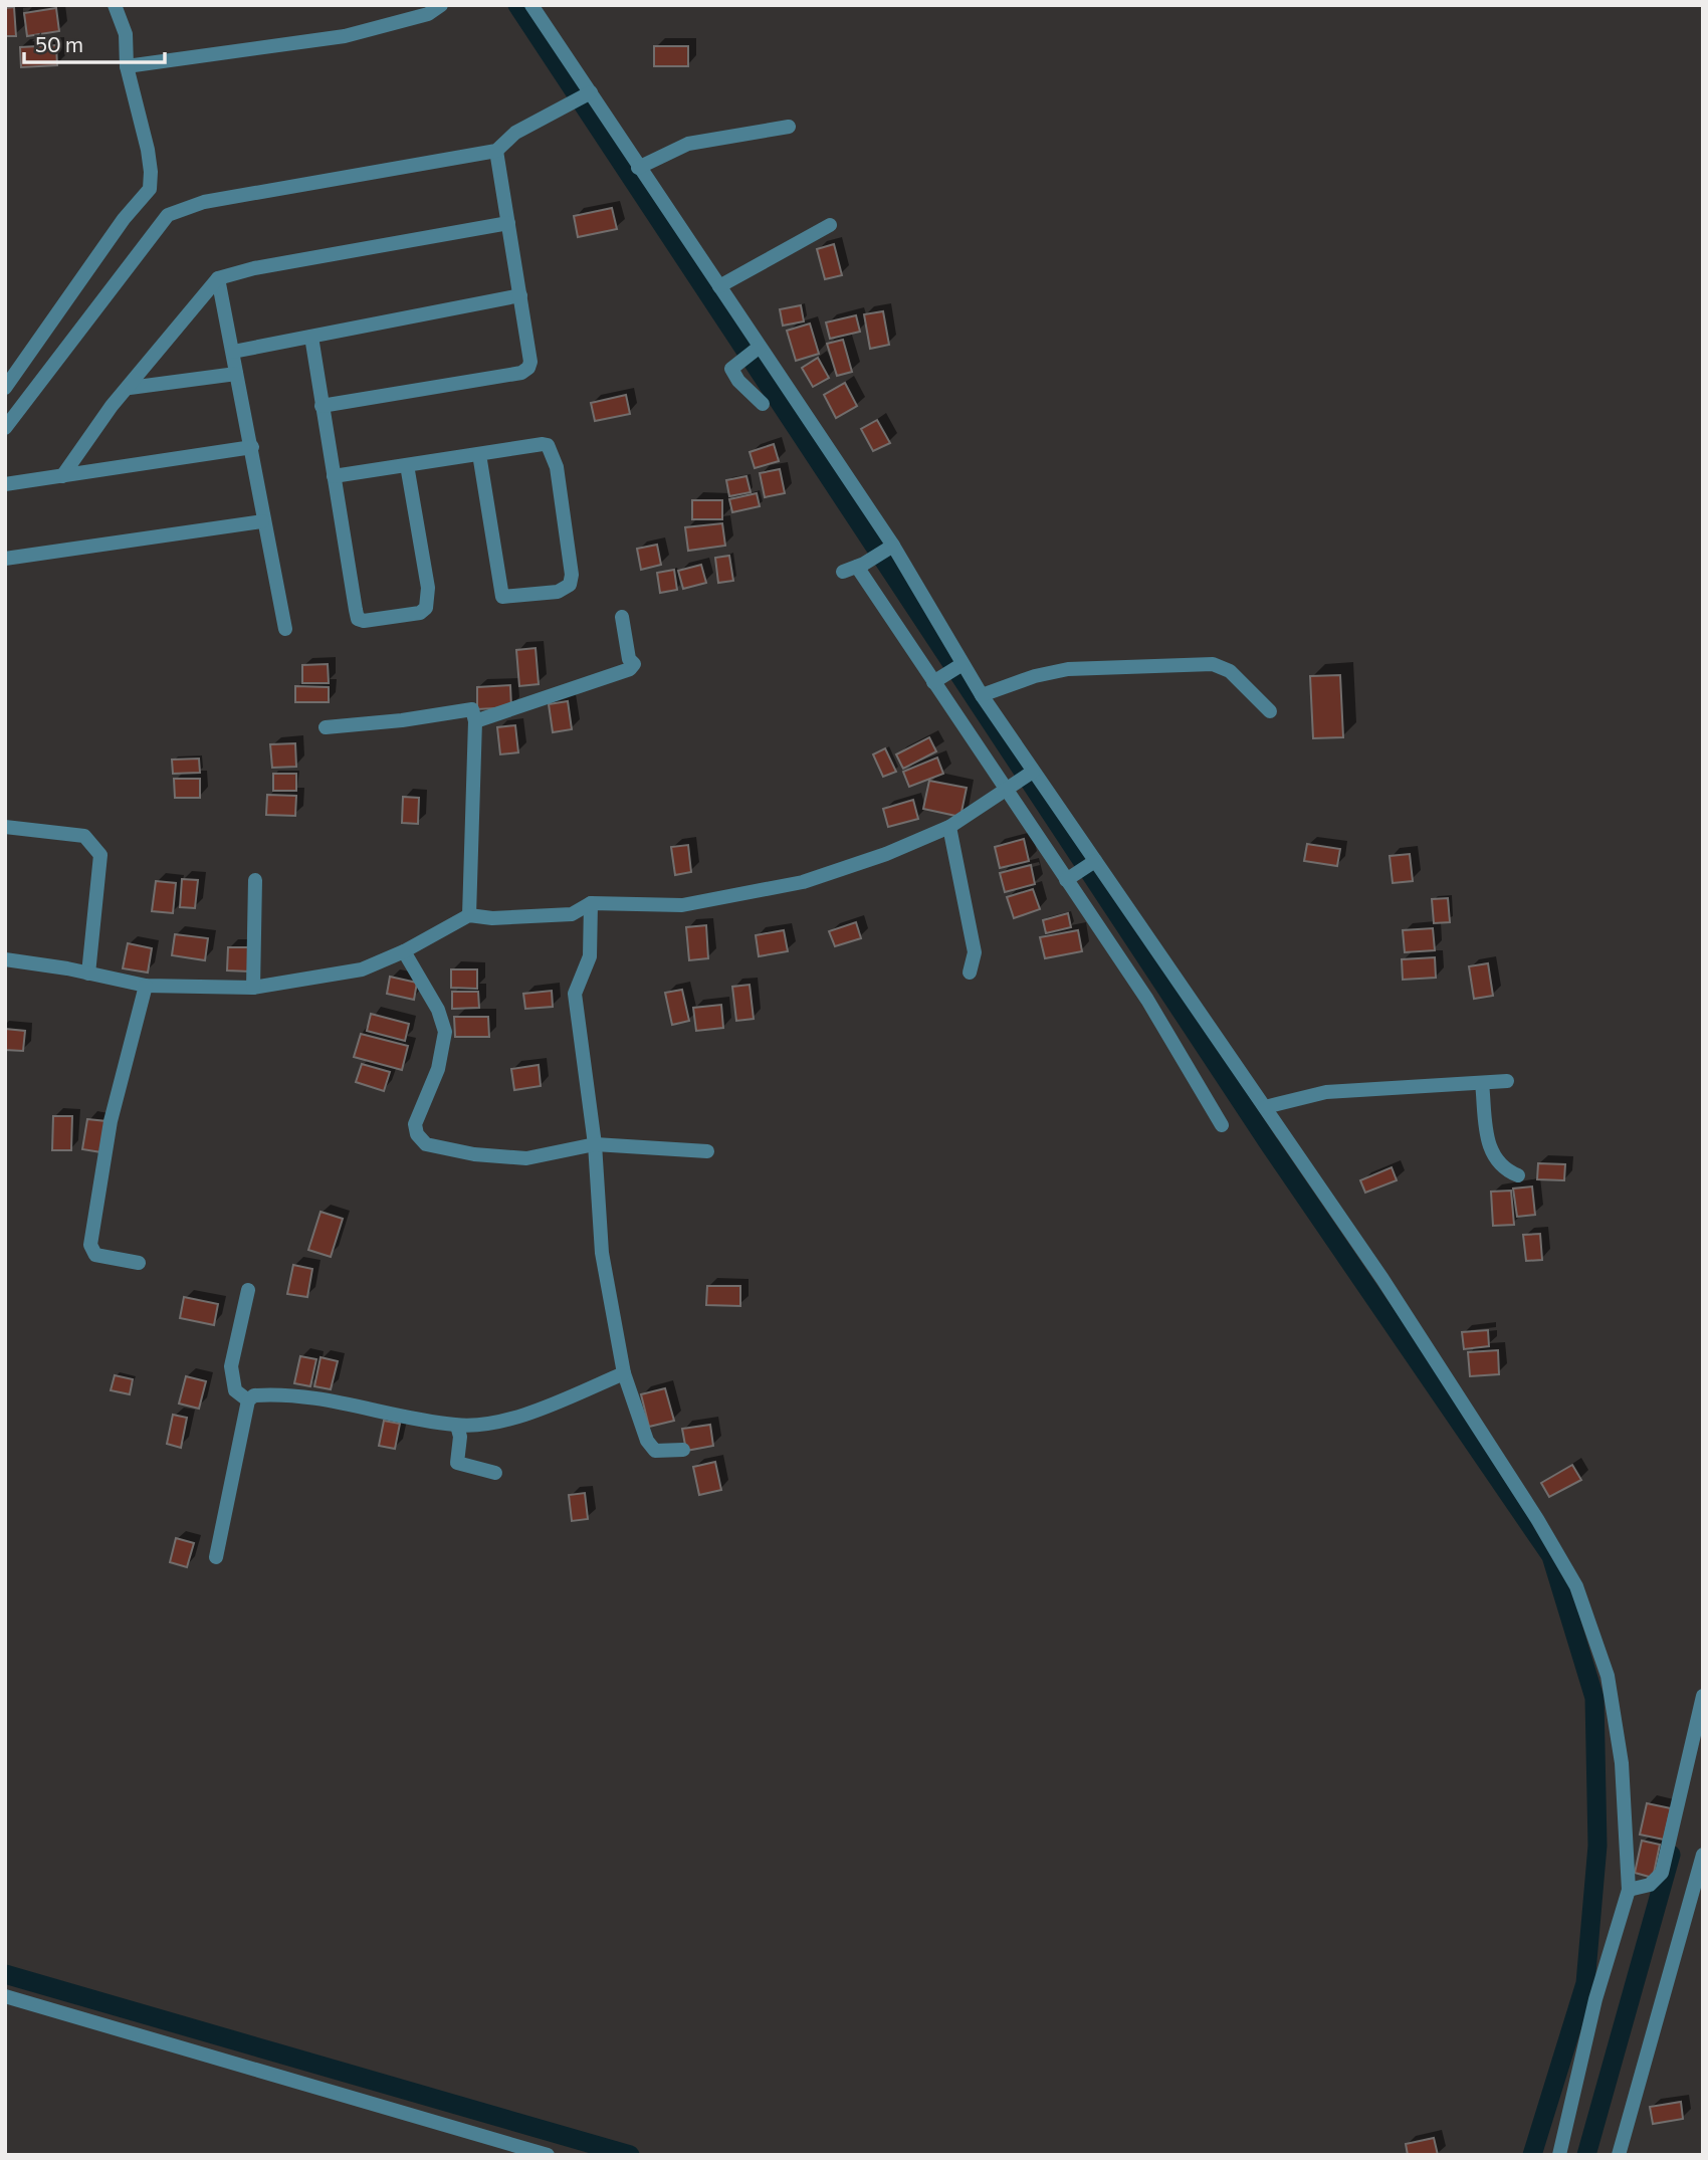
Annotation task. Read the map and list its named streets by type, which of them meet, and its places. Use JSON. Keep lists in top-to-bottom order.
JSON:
{
  "scale_bar": "50 m"
}
